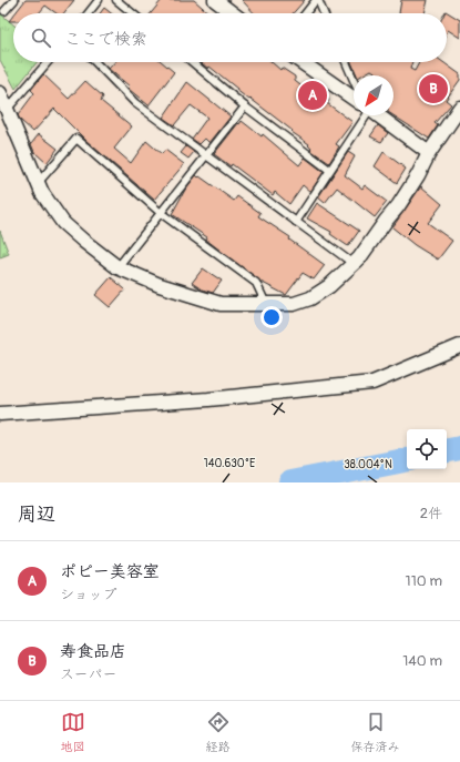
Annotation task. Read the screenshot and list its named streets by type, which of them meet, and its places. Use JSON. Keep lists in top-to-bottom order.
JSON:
{
  "north": "bottom left",
  "page": {
    "search": "ここで検索",
    "pins": ["B", "A"],
    "heading": ["周辺", "2件"],
    "list": [
      {
        "mark": "A",
        "name": "ポピー美容室",
        "note": "ショップ",
        "value": "110 m"
      },
      {
        "mark": "B",
        "name": "寿食品店",
        "note": "スーパー",
        "value": "140 m"
      }
    ],
    "nav": ["地図", "経路", "保存済み"]
  },
  "coordinates": ["140.630°E", "38.004°N"]
}
